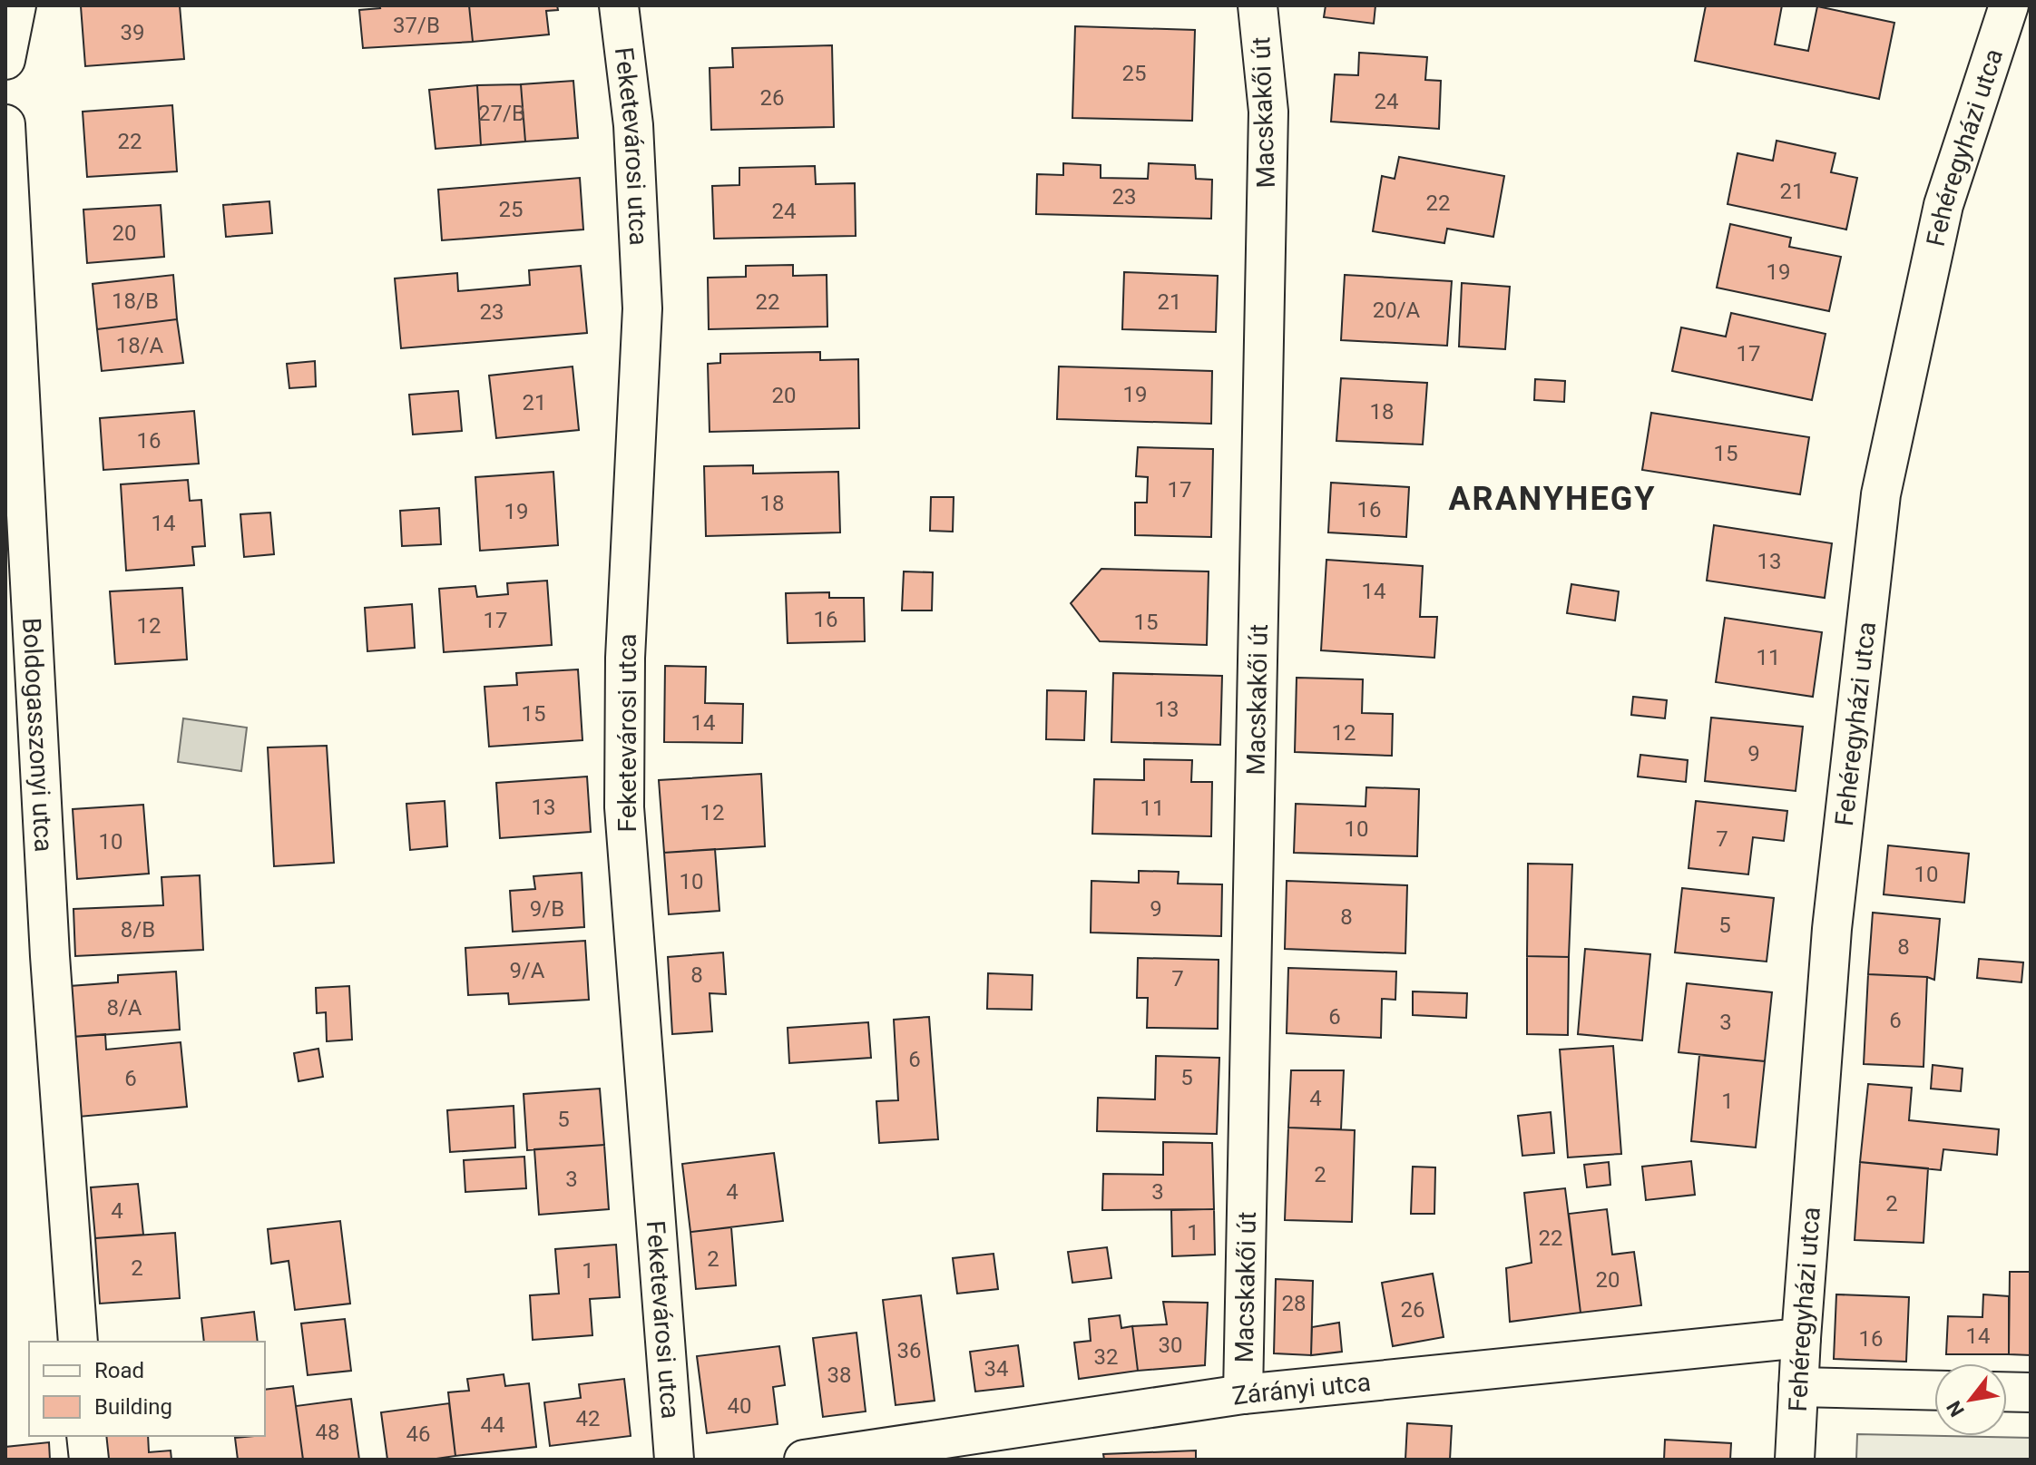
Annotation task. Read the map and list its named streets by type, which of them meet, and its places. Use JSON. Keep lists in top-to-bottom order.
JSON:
{
  "streets": {
    "street": [
      "Macskakői út",
      "Feketevárosi utca",
      "Fehéregyházi utca",
      "Boldogasszonyi utca",
      "Zárányi utca"
    ]
  },
  "crossings": [
    ["Macskakői út", "Zárányi utca"],
    ["Fehéregyházi utca", "Zárányi utca"]
  ],
  "districts": ["ARANYHEGY"],
  "house_numbers": [
    "37/B",
    "39",
    "25",
    "26",
    "24",
    "27/B",
    "22",
    "21",
    "23",
    "22",
    "25",
    "24",
    "20",
    "19",
    "18/B",
    "22",
    "21",
    "20/A",
    "23",
    "18/A",
    "17",
    "19",
    "20",
    "21",
    "18",
    "16",
    "15",
    "17",
    "18",
    "16",
    "19",
    "14",
    "13",
    "14",
    "16",
    "17",
    "15",
    "12",
    "11",
    "13",
    "15",
    "14",
    "12",
    "9",
    "13",
    "11",
    "12",
    "10",
    "7",
    "10",
    "10",
    "10",
    "9/B",
    "9",
    "8",
    "5",
    "8/B",
    "8",
    "9/A",
    "8",
    "7",
    "8/A",
    "6",
    "6",
    "3",
    "6",
    "5",
    "6",
    "4",
    "1",
    "5",
    "2",
    "3",
    "4",
    "3",
    "2",
    "4",
    "1",
    "22",
    "2",
    "2",
    "1",
    "20",
    "28",
    "26",
    "14",
    "16",
    "30",
    "36",
    "32",
    "34",
    "38",
    "40",
    "42",
    "44",
    "48",
    "46"
  ],
  "legend": ["Road", "Building"],
  "north": "bottom left"
}
